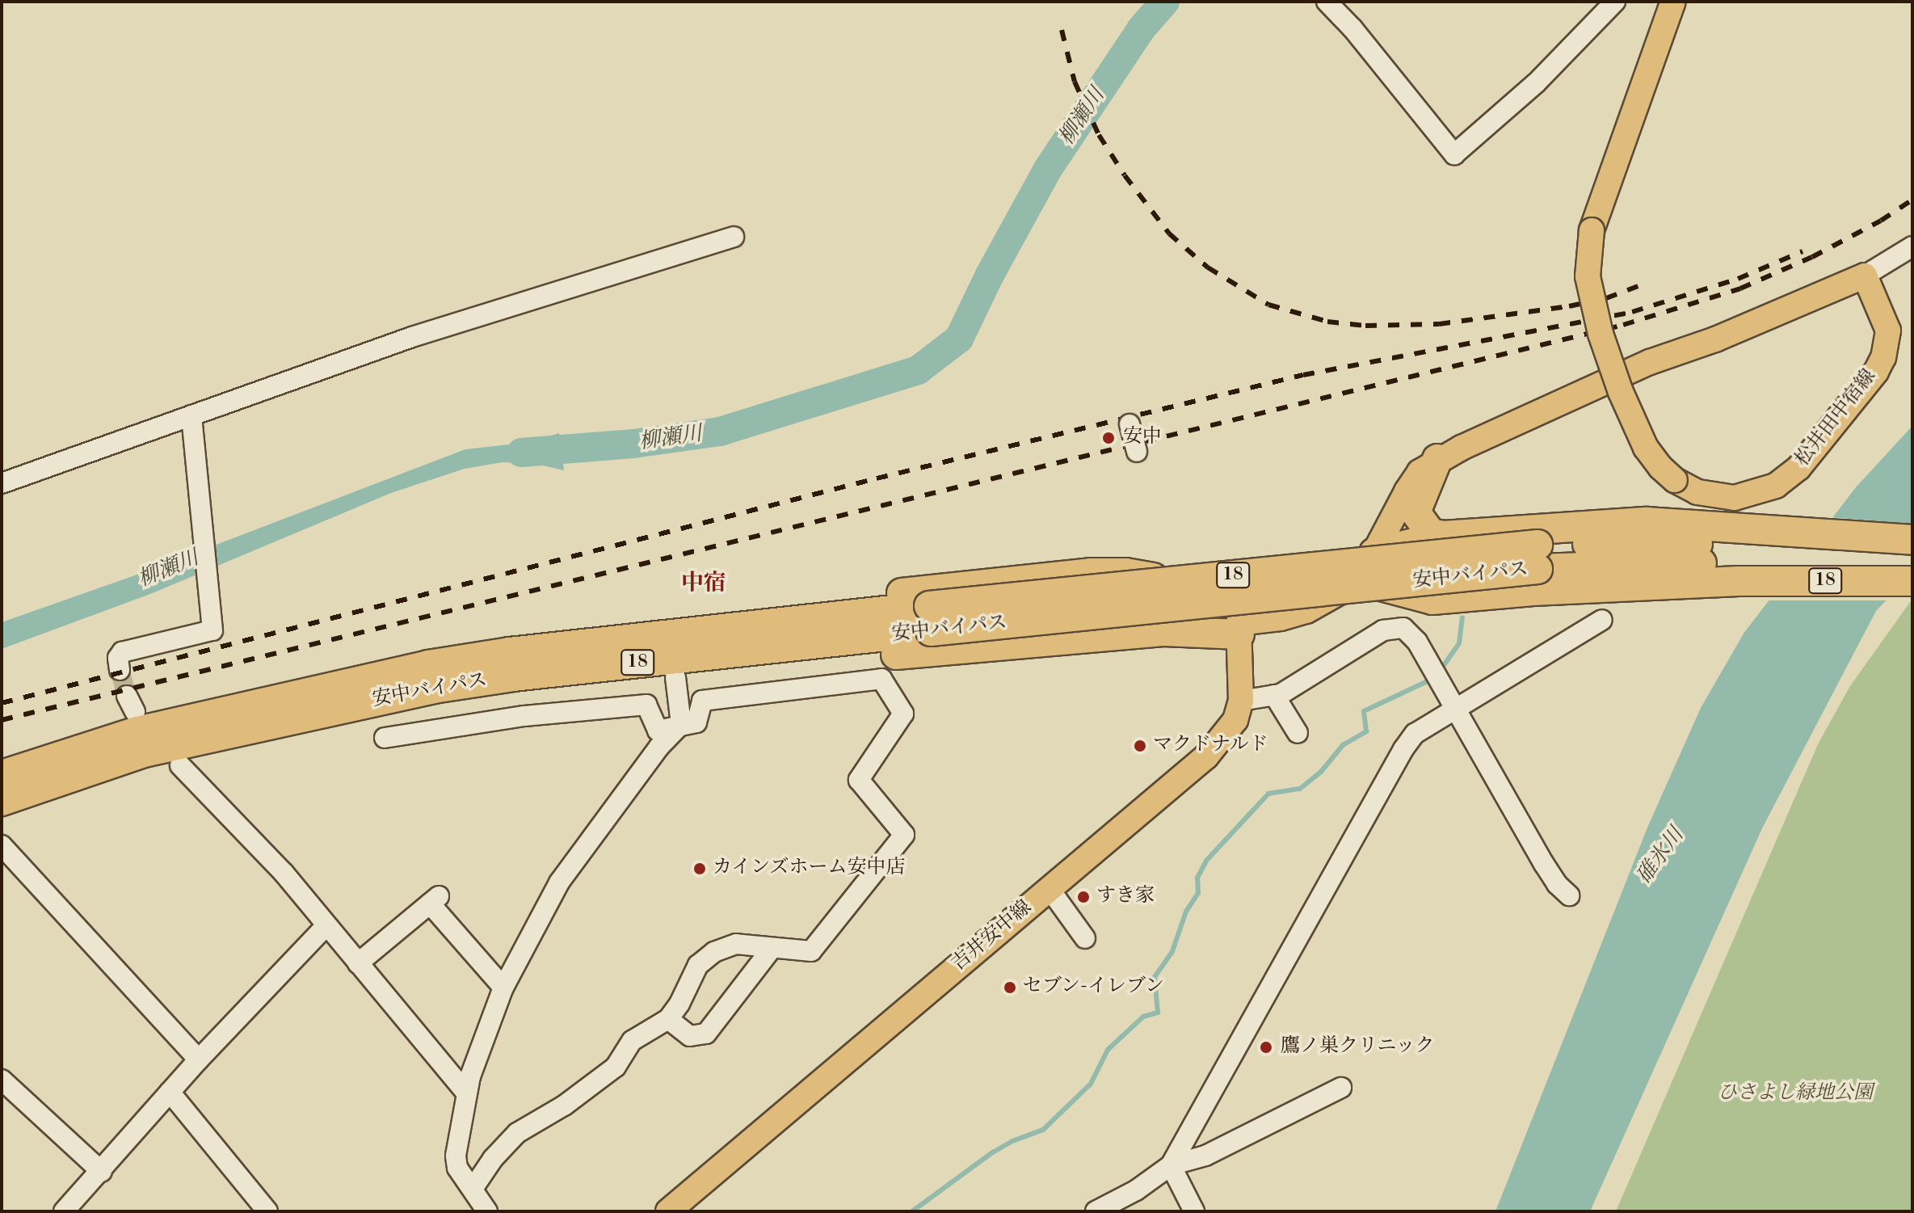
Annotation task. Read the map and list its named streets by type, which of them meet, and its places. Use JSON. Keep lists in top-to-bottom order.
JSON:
{
  "streets": {
    "highway": ["18", "安中バイパス"],
    "main road": ["松井田中宿線", "吉井安中線"]
  },
  "crossings": [
    ["18", "安中バイパス"]
  ],
  "districts": ["中宿"],
  "water": ["柳瀬川", "碓氷川"],
  "parks": ["ひさよし緑地公園"],
  "places": [
    "安中",
    "マクドナルド",
    "カインズホーム安中店",
    "すき家",
    "セブン-イレブン",
    "鷹ノ巣クリニック"
  ]
}
